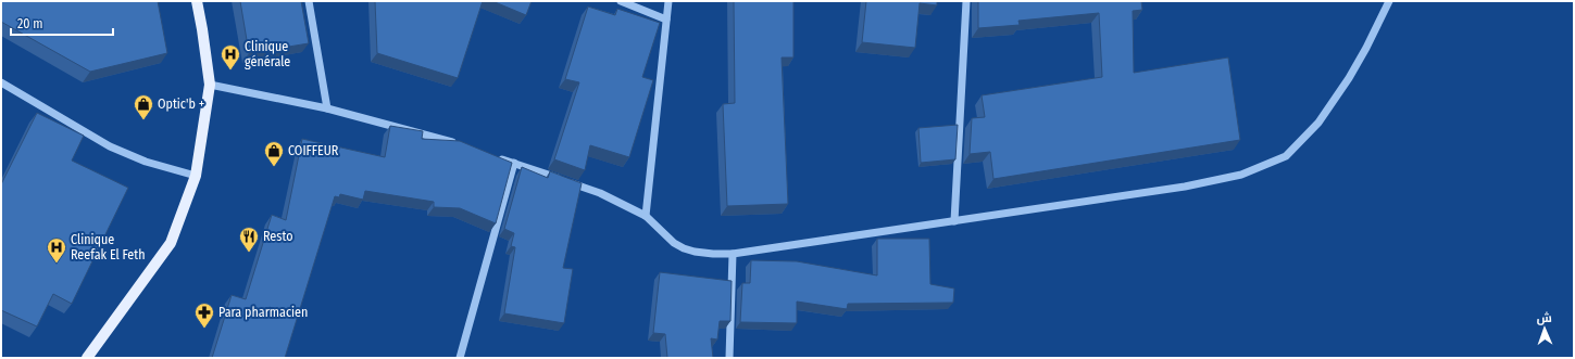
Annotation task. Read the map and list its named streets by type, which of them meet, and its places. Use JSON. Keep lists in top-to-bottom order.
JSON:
{
  "places": {
    "hospital": ["Clinique générale", "Clinique Reefak El Feth"],
    "shop": ["Optic'b +", "COIFFEUR"],
    "restaurant": ["Resto"],
    "pharmacy": ["Para pharmacien"]
  },
  "scale_bar": "20 m",
  "north": "top"
}
